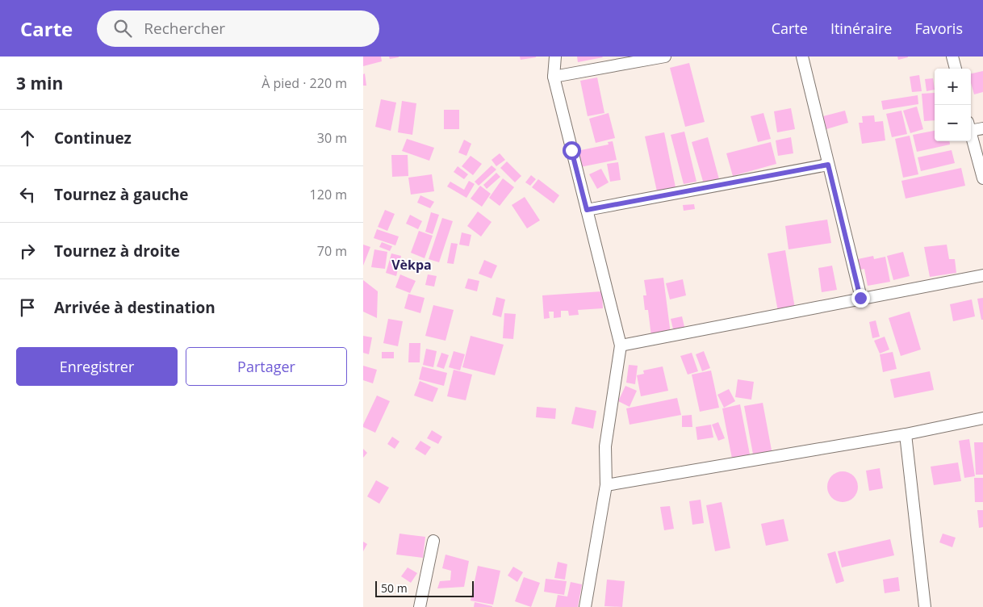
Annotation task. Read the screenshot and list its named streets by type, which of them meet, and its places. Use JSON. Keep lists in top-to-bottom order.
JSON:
{
  "districts": ["Vèkpa"],
  "scale_bar": "50 m",
  "page": {
    "header": "Carte",
    "search": "Rechercher",
    "nav": ["Carte", "Itinéraire", "Favoris"],
    "heading": ["3 min", "À pied · 220 m"],
    "map_buttons": ["+", "−"],
    "list": [
      ["Continuez", "30 m"],
      ["Tournez à gauche", "120 m"],
      ["Tournez à droite", "70 m"],
      "Arrivée à destination"
    ],
    "buttons": ["Enregistrer", "Partager"],
    "scale": "50 m"
  }
}
